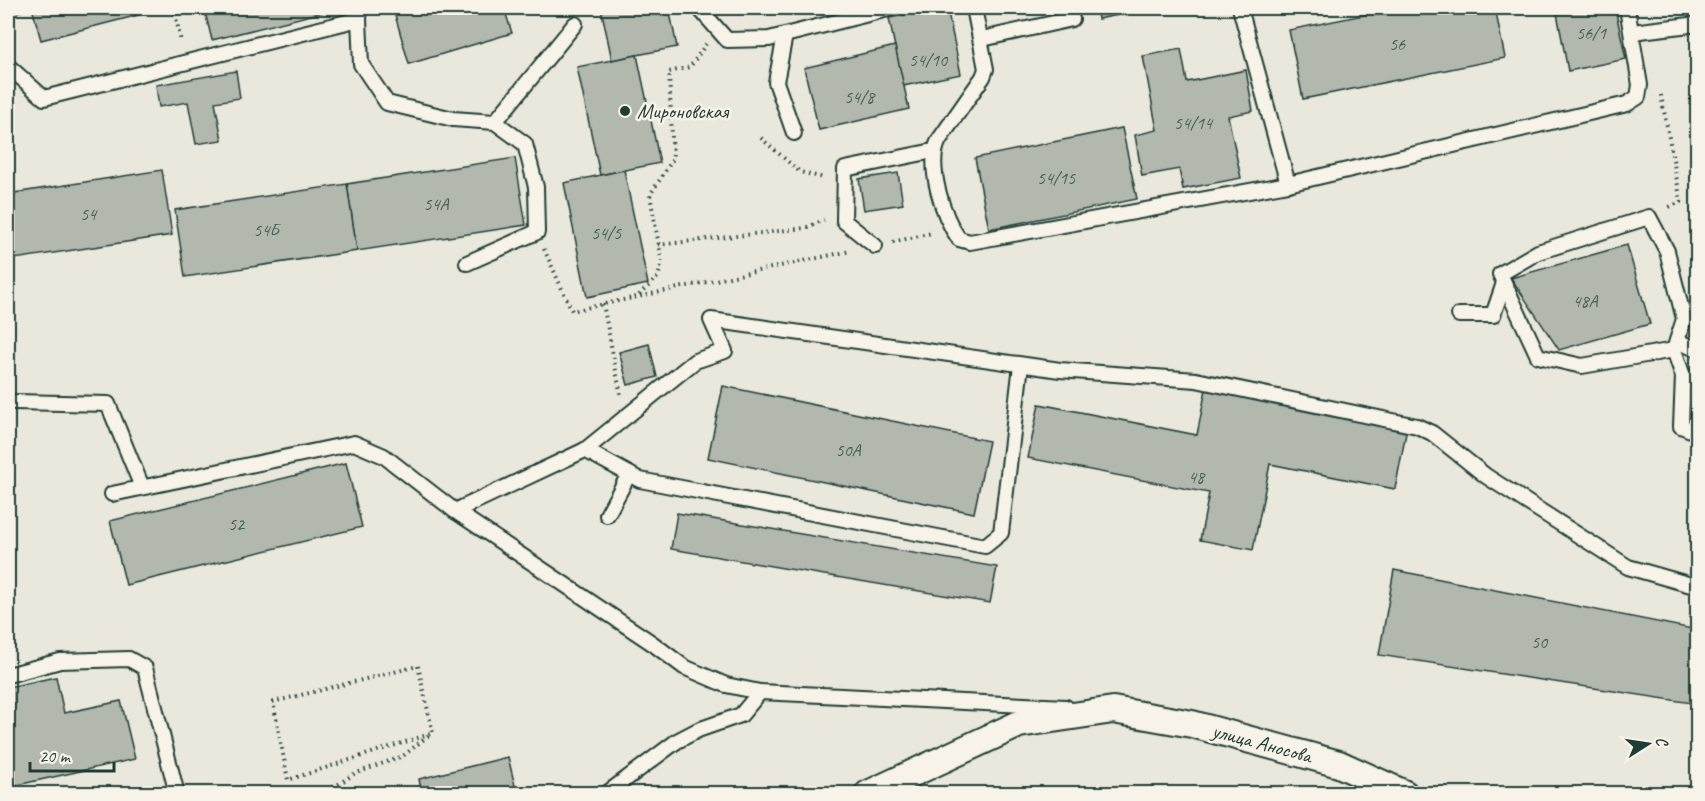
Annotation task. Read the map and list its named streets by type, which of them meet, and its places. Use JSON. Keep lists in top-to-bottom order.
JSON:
{
  "streets": {
    "street": ["улица Аносова"]
  },
  "places": ["Мироновская"],
  "house_numbers": [
    "56/1",
    "56",
    "54/10",
    "54/8",
    "54/14",
    "54/15",
    "54А",
    "54",
    "54Б",
    "54/5",
    "48А",
    "50А",
    "48",
    "52",
    "50"
  ],
  "scale_bar": "20 m",
  "north": "right"
}
